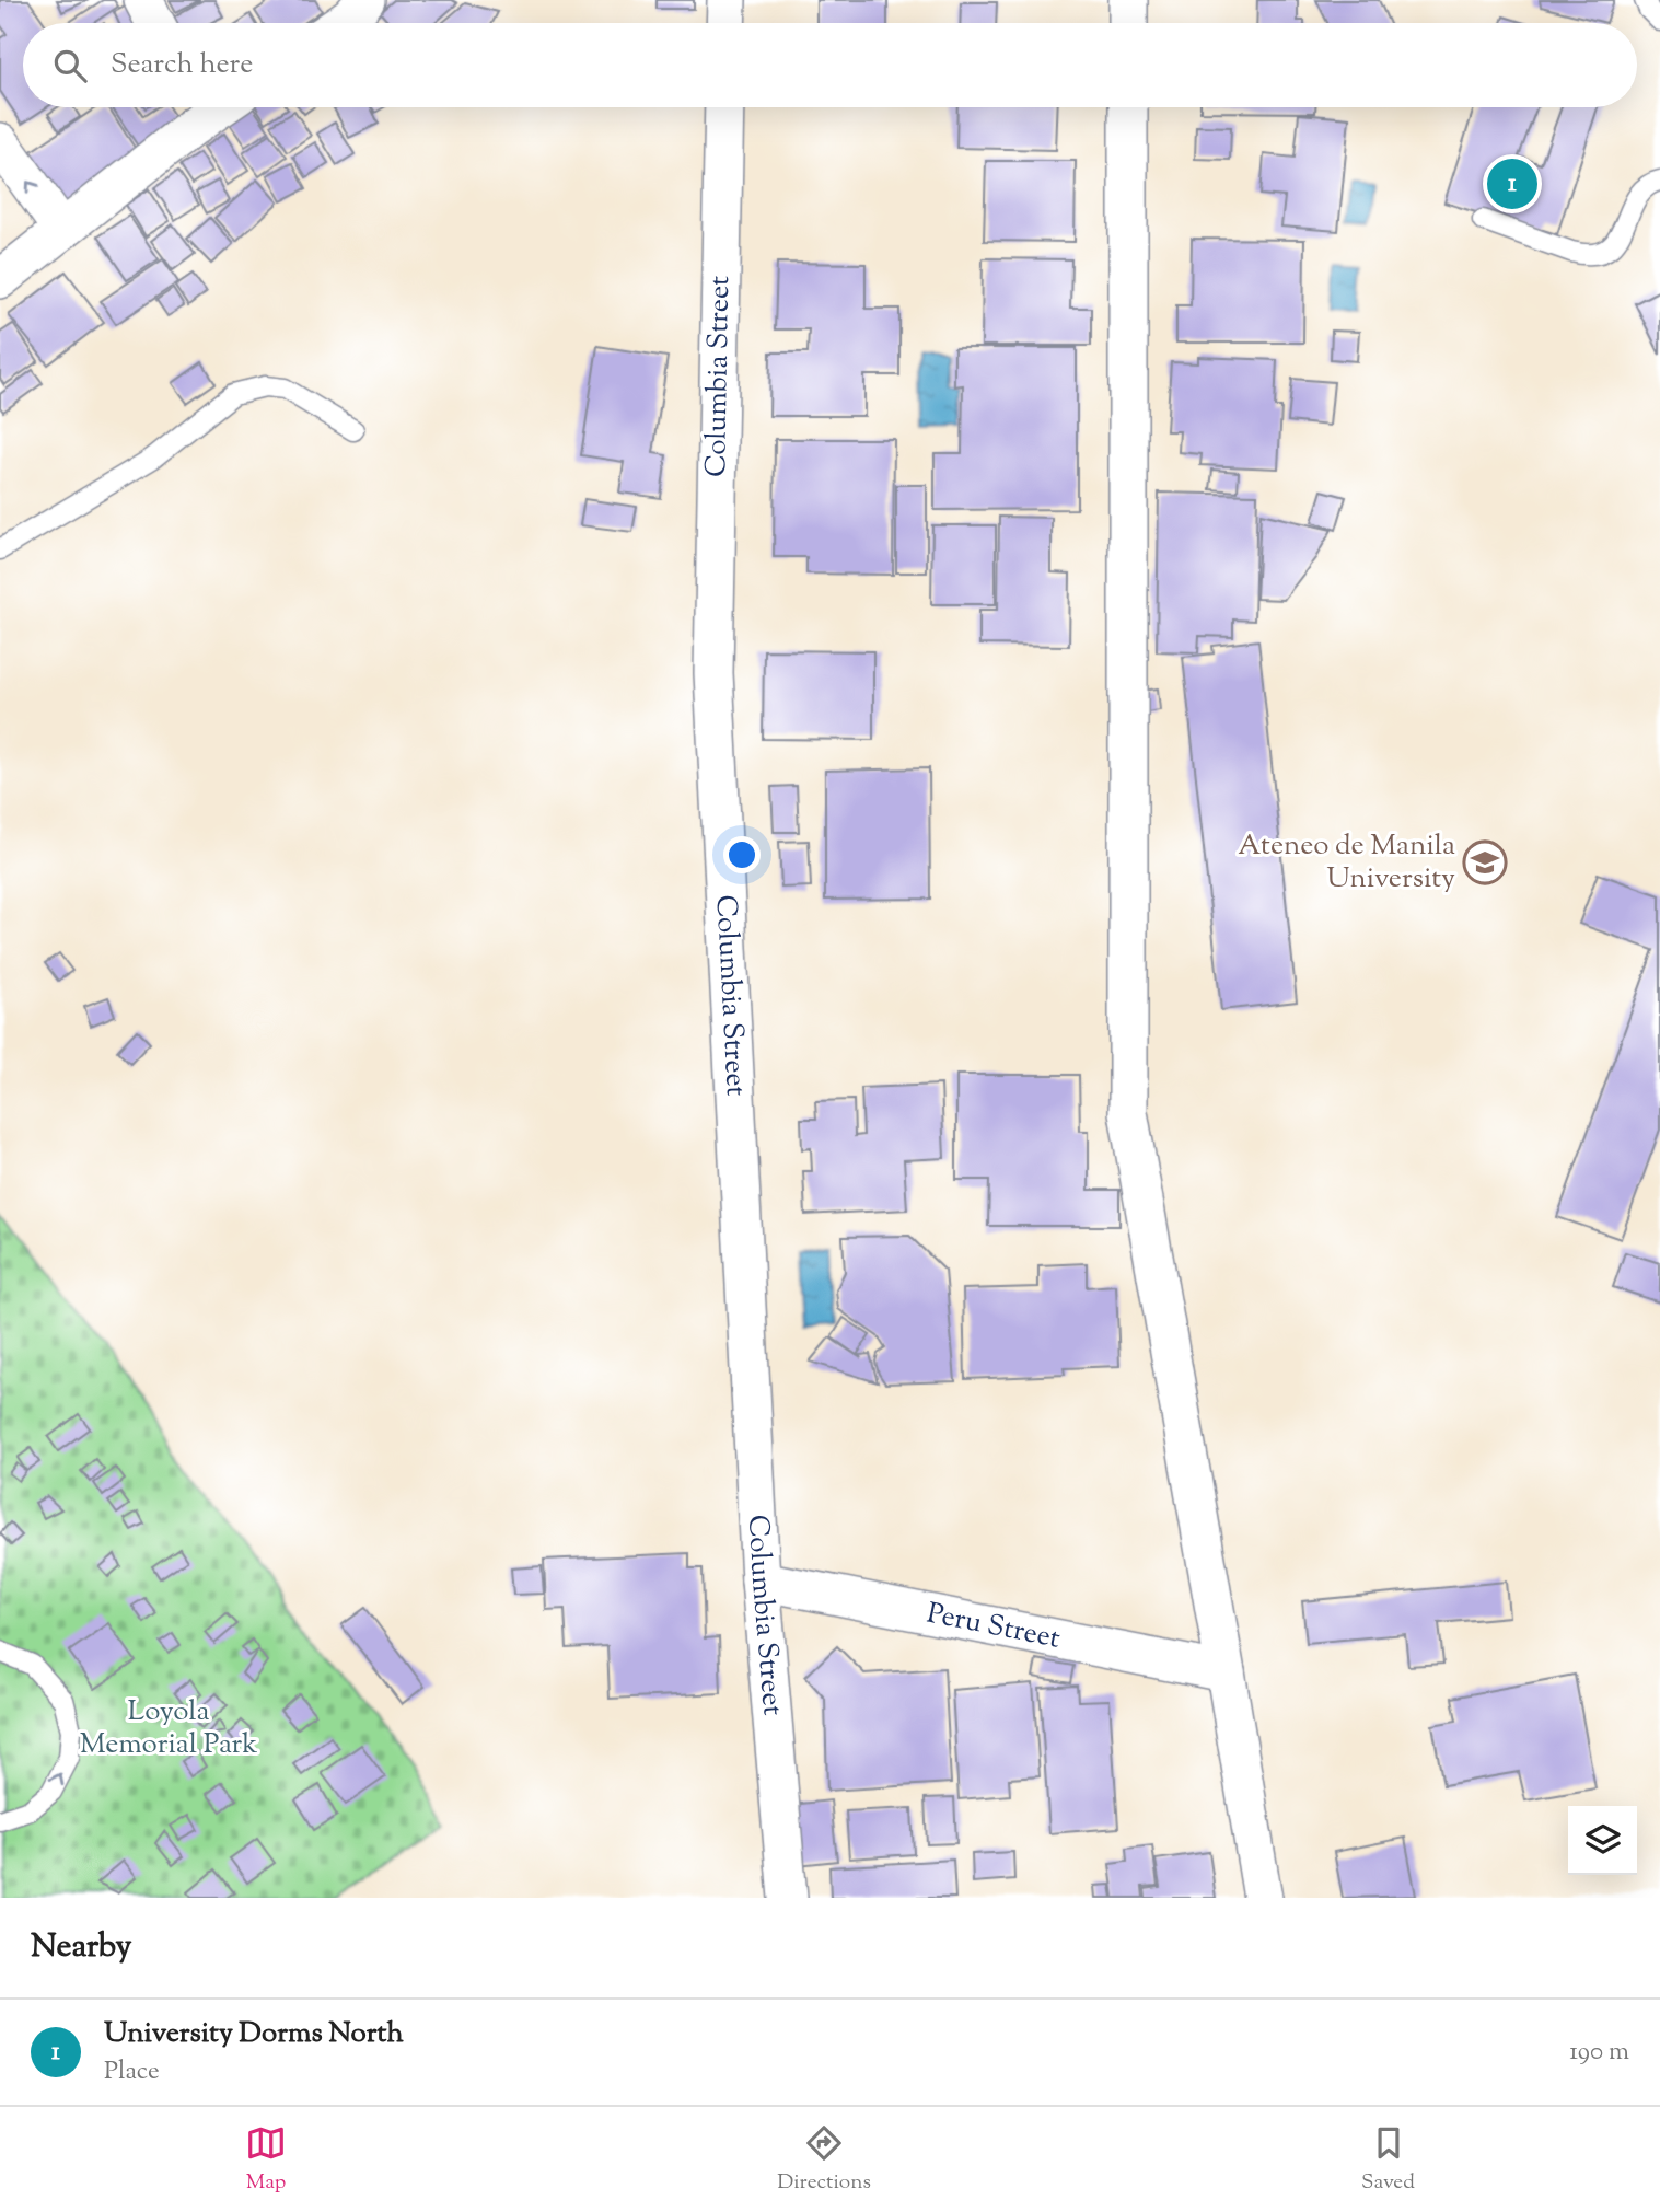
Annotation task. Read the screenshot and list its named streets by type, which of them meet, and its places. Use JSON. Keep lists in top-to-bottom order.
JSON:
{
  "streets": {
    "street": ["Columbia Street", "Peru Street"]
  },
  "crossings": [
    ["Columbia Street", "Peru Street"]
  ],
  "parks": ["Loyola Memorial Park"],
  "places": {
    "school or university": ["Ateneo de Manila University"]
  },
  "page": {
    "search": "Search here",
    "pins": "1",
    "heading": "Nearby",
    "list": [
      {
        "mark": "1",
        "name": "University Dorms North",
        "note": "Place",
        "value": "190 m"
      }
    ],
    "nav": ["Map", "Directions", "Saved"]
  }
}
